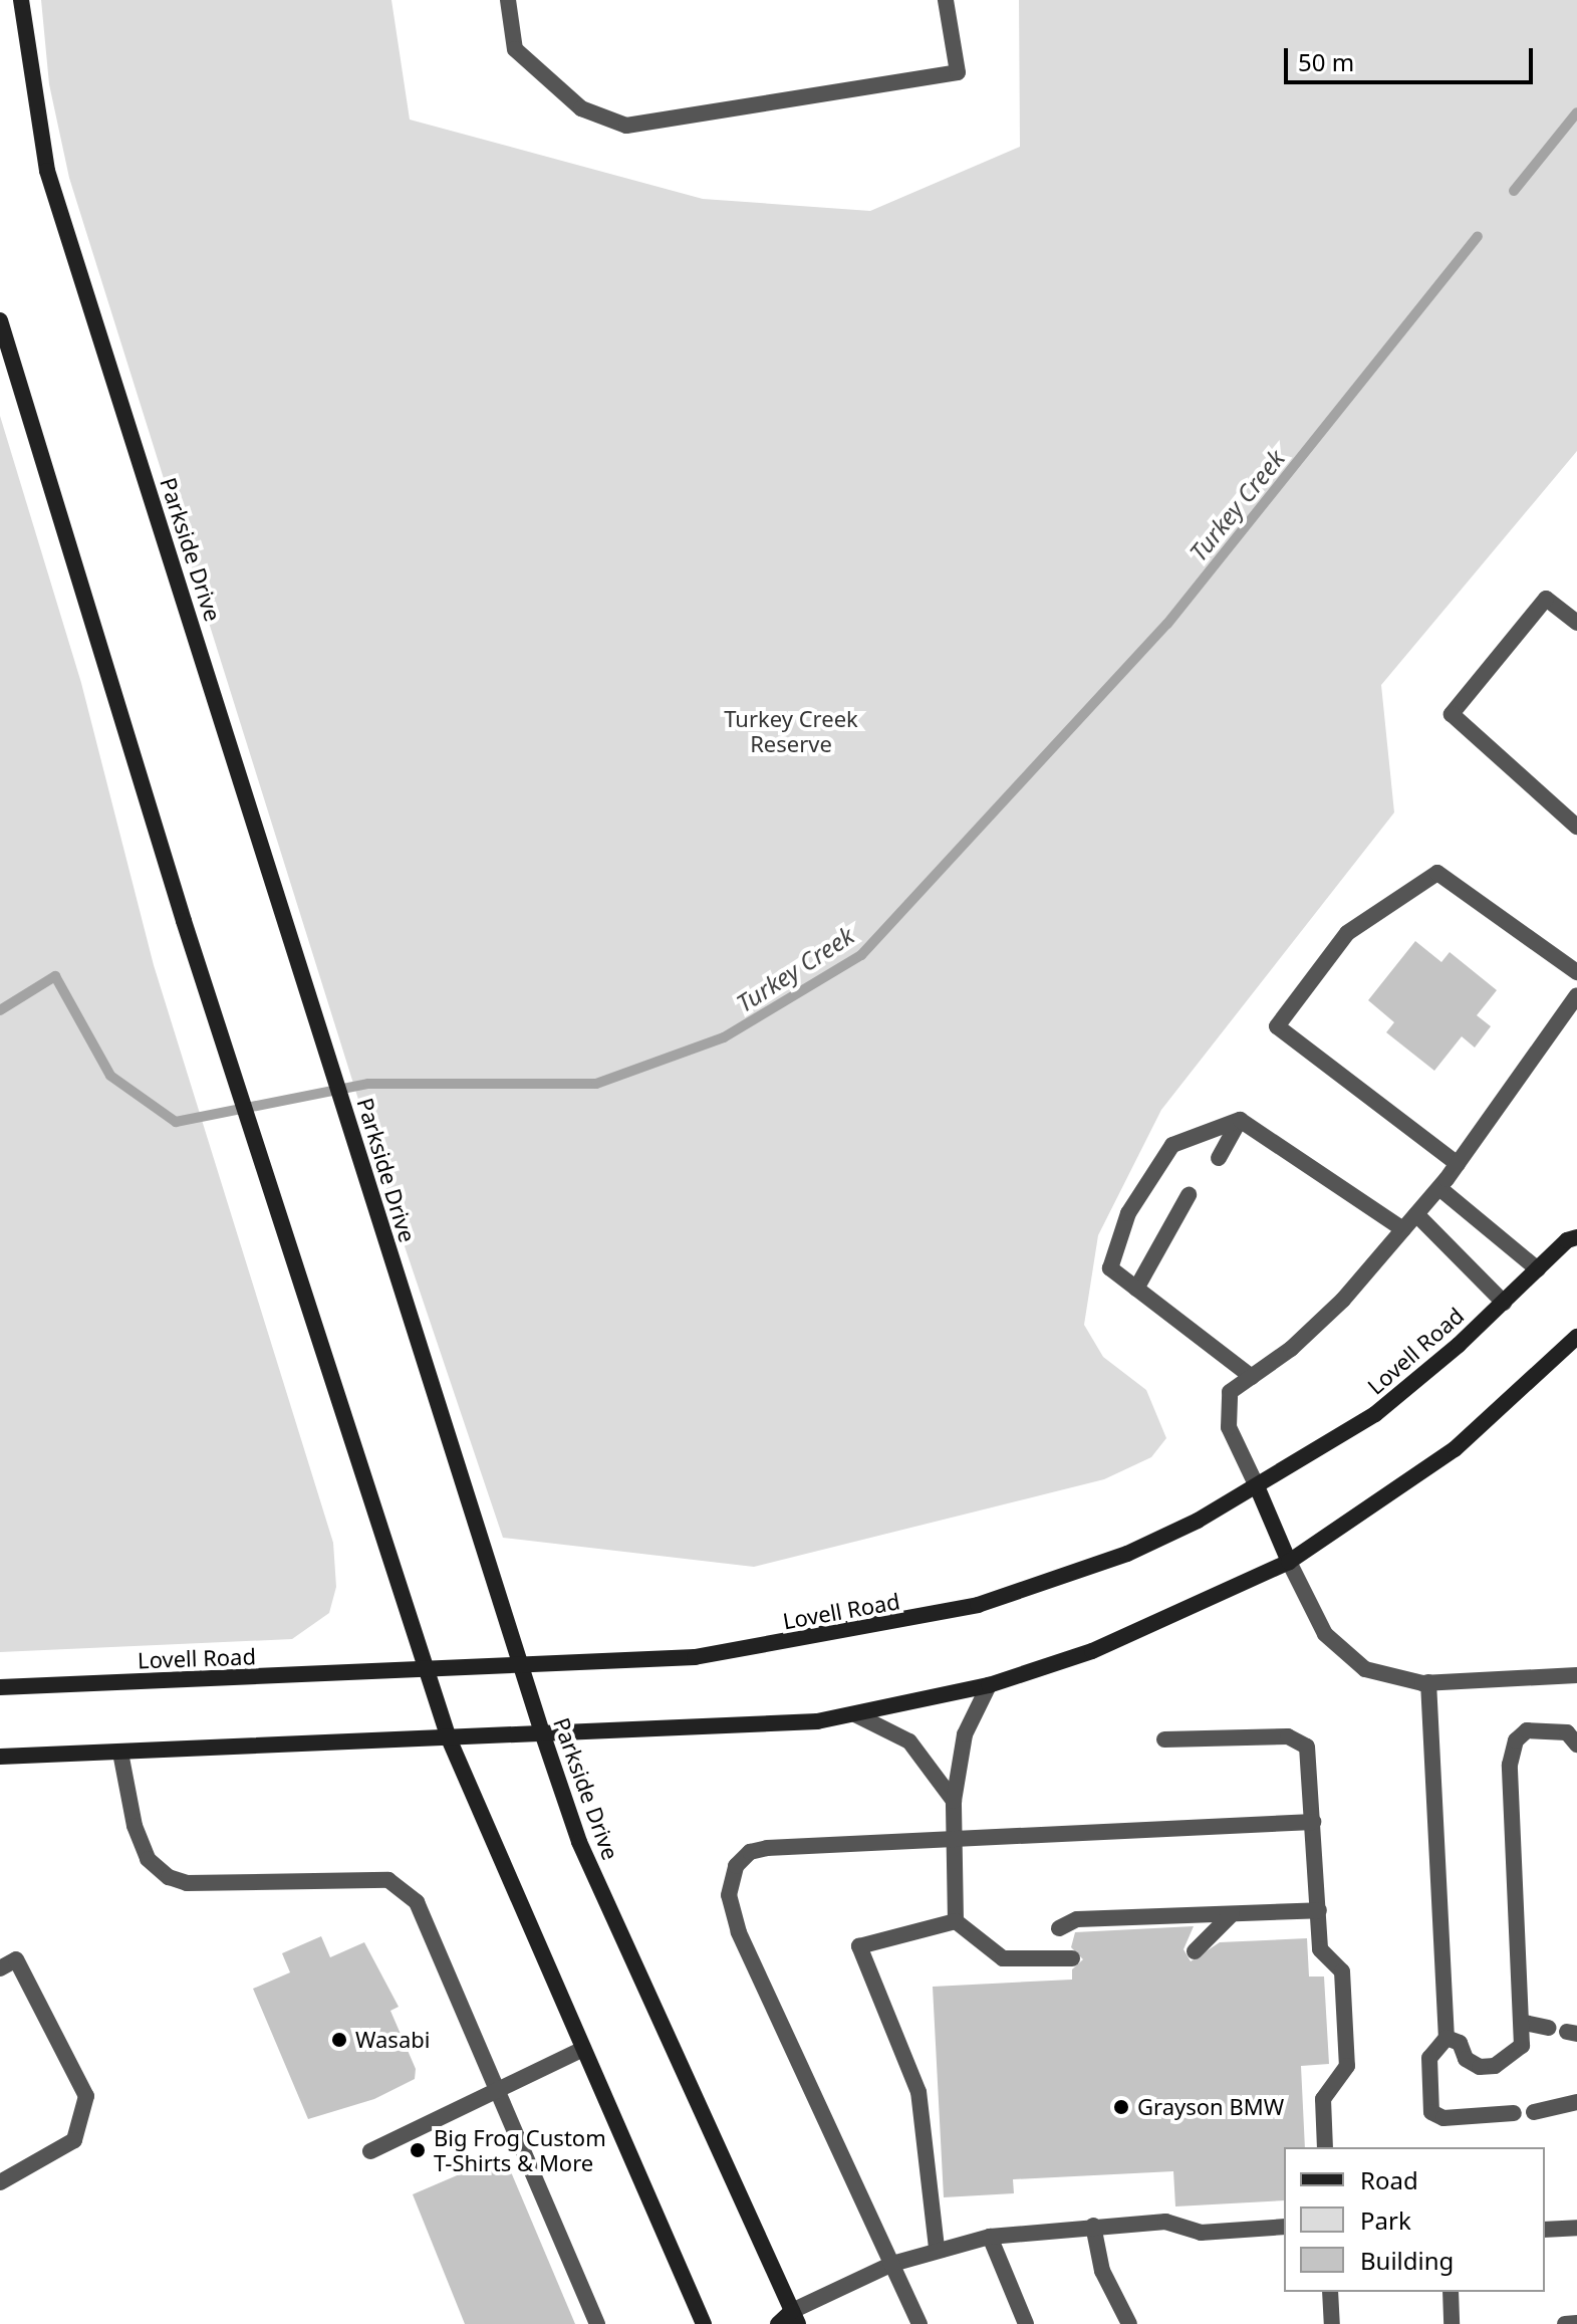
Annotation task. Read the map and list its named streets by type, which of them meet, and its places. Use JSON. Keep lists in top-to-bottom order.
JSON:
{
  "streets": {
    "street": ["Parkside Drive", "Lovell Road"]
  },
  "crossings": [
    ["Parkside Drive", "Lovell Road"]
  ],
  "water": ["Turkey Creek"],
  "parks": ["Turkey Creek Reserve"],
  "places": ["Wasabi", "Grayson BMW", "Big Frog Custom T-Shirts & More"],
  "legend": ["Road", "Park", "Building"],
  "scale_bar": "50 m"
}
